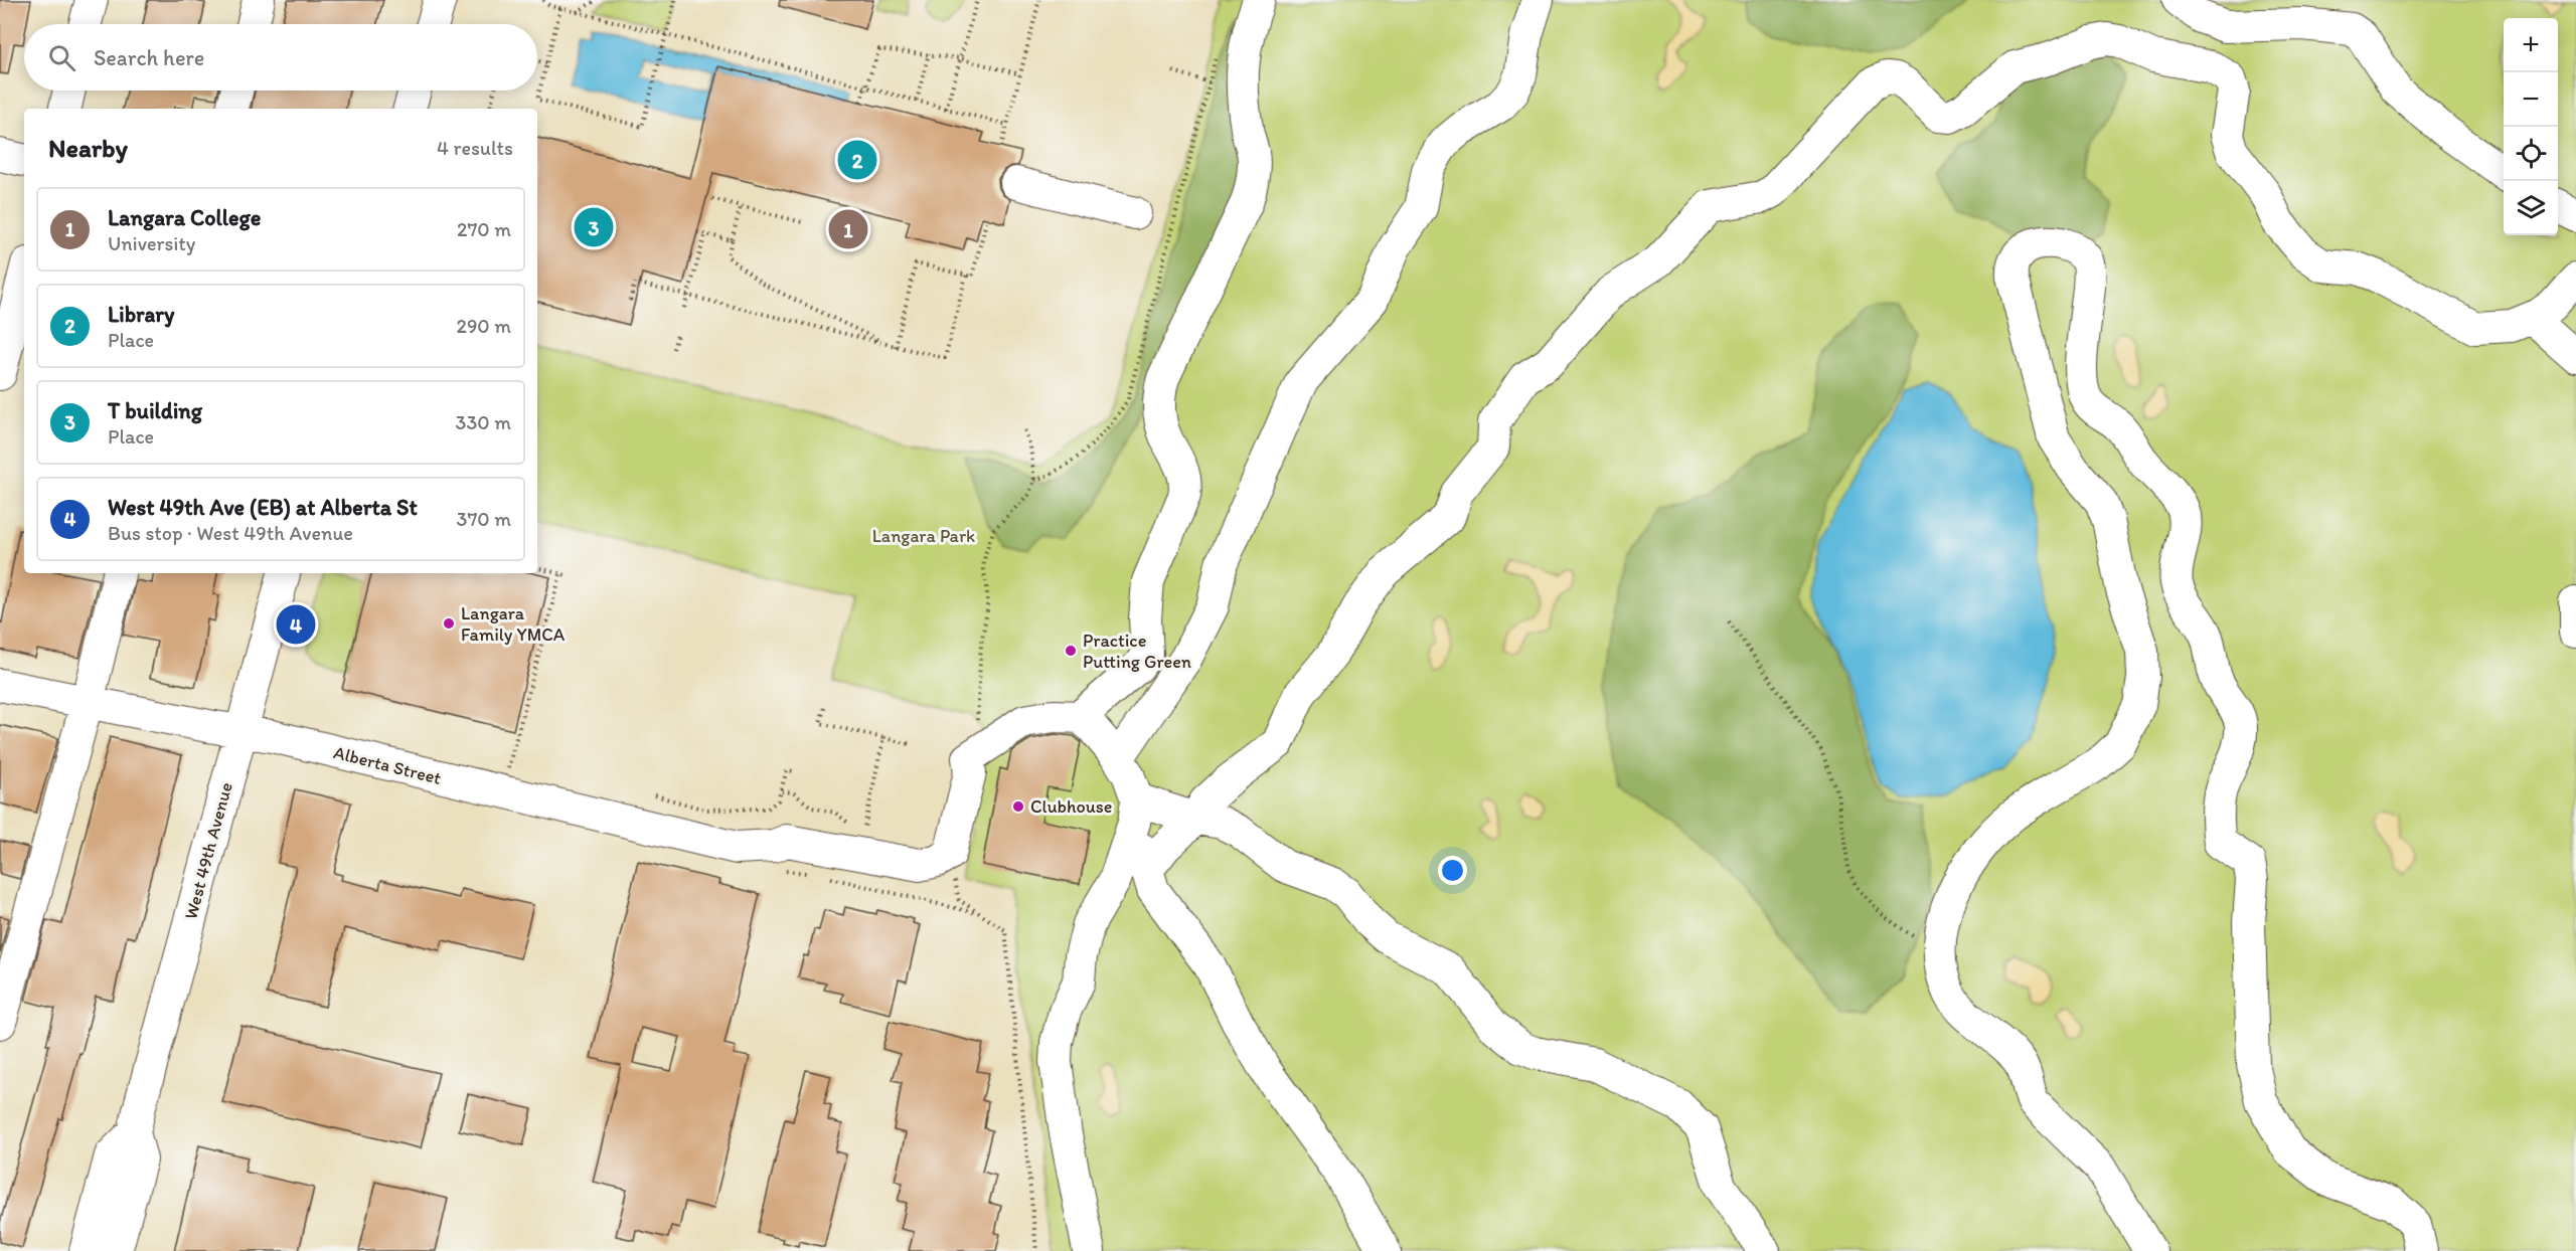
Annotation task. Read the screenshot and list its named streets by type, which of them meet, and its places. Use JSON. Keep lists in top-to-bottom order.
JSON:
{
  "streets": {
    "street": ["Alberta Street", "West 49th Avenue"]
  },
  "crossings": [
    ["Alberta Street", "West 49th Avenue"]
  ],
  "parks": ["Langara Park"],
  "places": ["Langara Family YMCA", "Practice Putting Green", "Clubhouse"],
  "page": {
    "map_buttons": ["+", "−"],
    "search": "Search here",
    "heading": ["Nearby", "4 results"],
    "pins": [
      "2",
      "3",
      "1",
      "4"
    ],
    "list": [
      {
        "mark": "1",
        "name": "Langara College",
        "note": "University",
        "value": "270 m"
      },
      {
        "mark": "2",
        "name": "Library",
        "note": "Place",
        "value": "290 m"
      },
      {
        "mark": "3",
        "name": "T building",
        "note": "Place",
        "value": "330 m"
      },
      {
        "mark": "4",
        "name": "West 49th Ave (EB) at Alberta St",
        "note": "Bus stop · West 49th Avenue",
        "value": "370 m"
      }
    ]
  }
}
